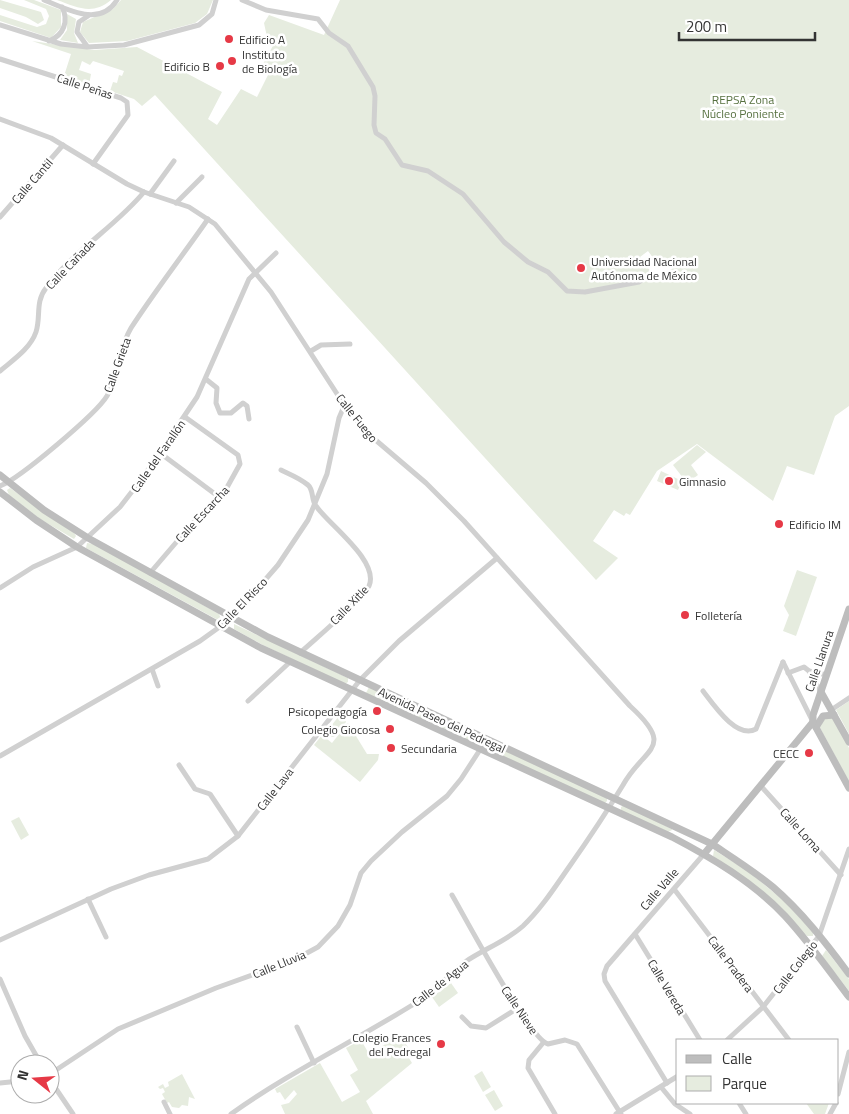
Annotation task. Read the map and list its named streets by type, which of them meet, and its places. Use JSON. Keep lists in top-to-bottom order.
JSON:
{
  "streets": {
    "main road": ["Calle Llanura", "Avenida Paseo del Pedregal", "Calle Valle"],
    "street": [
      "Calle Peñas",
      "Calle Cantil",
      "Calle Cañada",
      "Calle Grieta",
      "Calle Fuego",
      "Calle del Farallón",
      "Calle Escarcha",
      "Calle El Risco",
      "Calle Xitle",
      "Calle Lava",
      "Calle Loma",
      "Calle Lluvia",
      "Calle Pradera",
      "Calle Colegio",
      "Calle de Agua",
      "Calle Vereda",
      "Calle Nieve"
    ]
  },
  "crossings": [
    ["Calle Peñas", "Calle Fuego"],
    ["Calle Cantil", "Calle Fuego"],
    ["Calle Cañada", "Calle Fuego"],
    ["Calle Grieta", "Calle Fuego"],
    ["Calle Grieta", "Avenida Paseo del Pedregal"],
    ["Calle Fuego", "Calle del Farallón"],
    ["Calle Fuego", "Calle El Risco"],
    ["Calle Fuego", "Avenida Paseo del Pedregal"],
    ["Calle Fuego", "Calle Lava"],
    ["Calle Fuego", "Calle de Agua"],
    ["Calle del Farallón", "Calle Escarcha"],
    ["Calle del Farallón", "Avenida Paseo del Pedregal"],
    ["Calle Escarcha", "Avenida Paseo del Pedregal"],
    ["Calle El Risco", "Calle Xitle"],
    ["Calle El Risco", "Avenida Paseo del Pedregal"],
    ["Calle Xitle", "Avenida Paseo del Pedregal"],
    ["Calle Llanura", "Calle Valle"],
    ["Avenida Paseo del Pedregal", "Calle Lava"],
    ["Avenida Paseo del Pedregal", "Calle Valle"],
    ["Avenida Paseo del Pedregal", "Calle Lluvia"],
    ["Avenida Paseo del Pedregal", "Calle Colegio"],
    ["Avenida Paseo del Pedregal", "Calle de Agua"],
    ["Calle Loma", "Calle Valle"],
    ["Calle Loma", "Calle Colegio"],
    ["Calle Valle", "Calle Pradera"],
    ["Calle Valle", "Calle Vereda"],
    ["Calle Pradera", "Calle Colegio"],
    ["Calle de Agua", "Calle Nieve"]
  ],
  "parks": ["REPSA Zona Núcleo Poniente"],
  "places": [
    "Edificio A",
    "Instituto de Biología",
    "Edificio B",
    "Universidad Nacional Autónoma de México",
    "Gimnasio",
    "Edificio IM",
    "Folletería",
    "Psicopedagogía",
    "Colegio Giocosa",
    "Secundaria",
    "CECC",
    "Colegio Frances del Pedregal"
  ],
  "legend": ["Calle", "Parque"],
  "scale_bar": "200 m",
  "north": "left"
}
